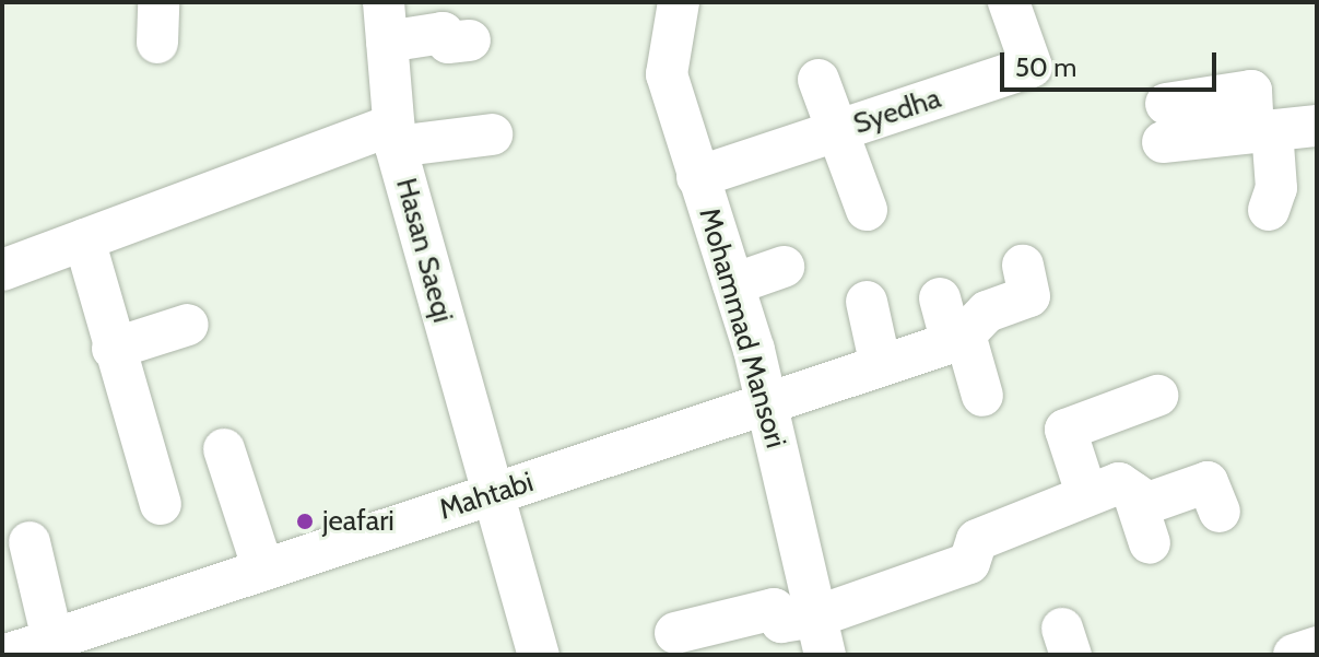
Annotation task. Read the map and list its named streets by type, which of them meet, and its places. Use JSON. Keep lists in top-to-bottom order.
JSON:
{
  "streets": {
    "street": [
      "Syedha",
      "Hasan Saeqi",
      "Mohammad Mansori",
      "Mahtabi"
    ]
  },
  "crossings": [
    ["Syedha", "Mohammad Mansori"],
    ["Hasan Saeqi", "Mahtabi"],
    ["Mohammad Mansori", "Mahtabi"]
  ],
  "places": ["jeafari"],
  "scale_bar": "50 m"
}
